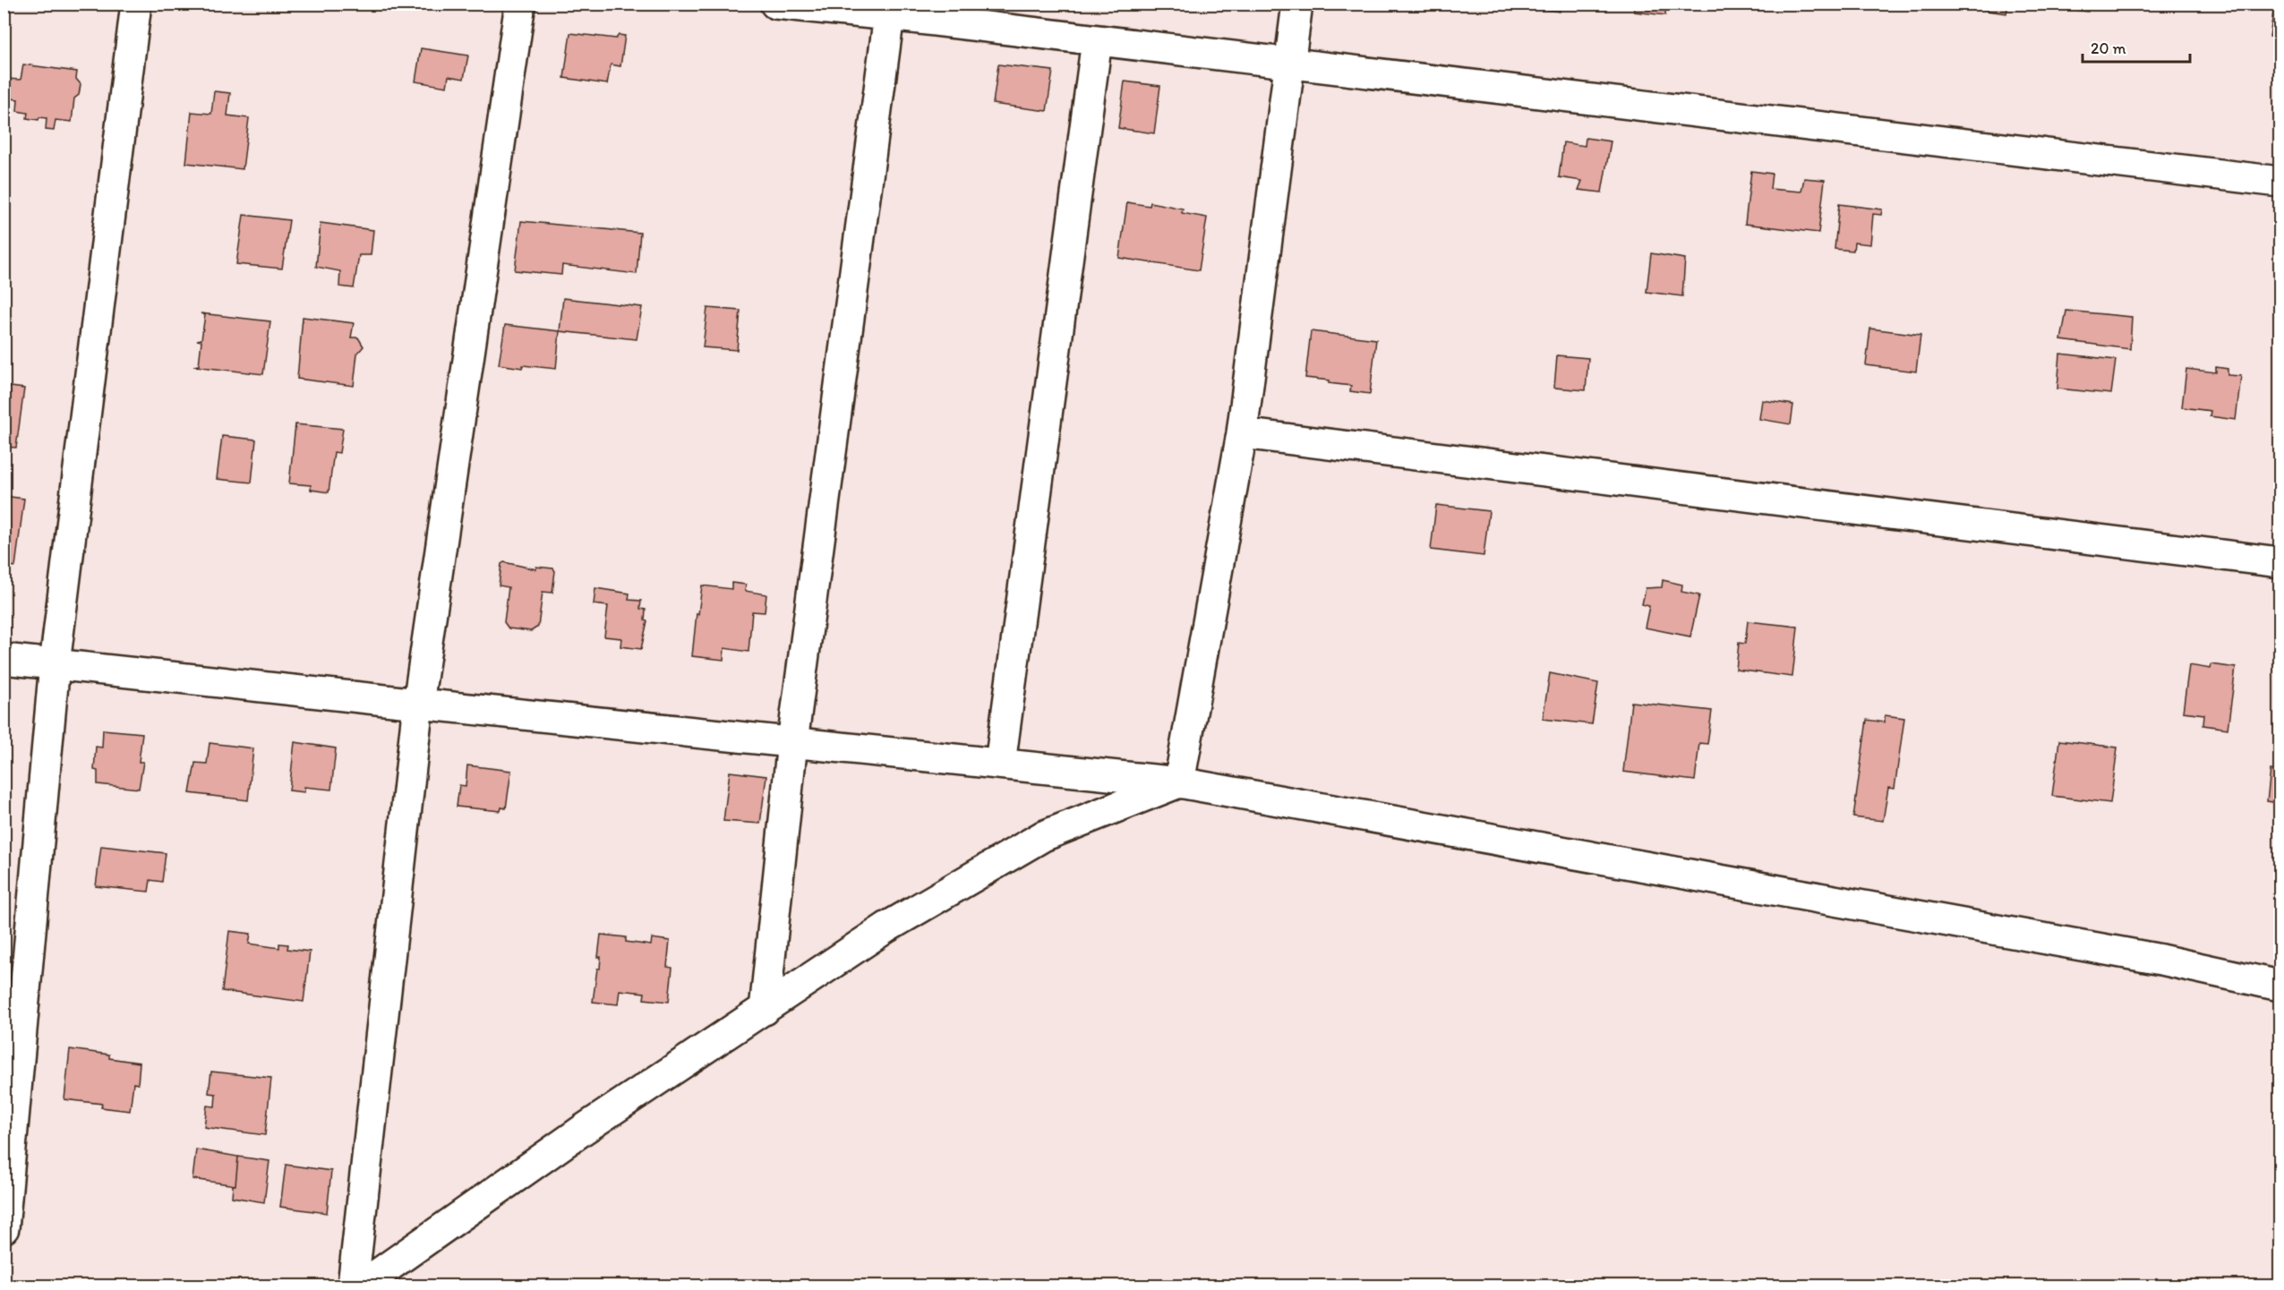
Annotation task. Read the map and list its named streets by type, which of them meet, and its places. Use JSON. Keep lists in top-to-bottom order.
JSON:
{
  "scale_bar": "20 m"
}
